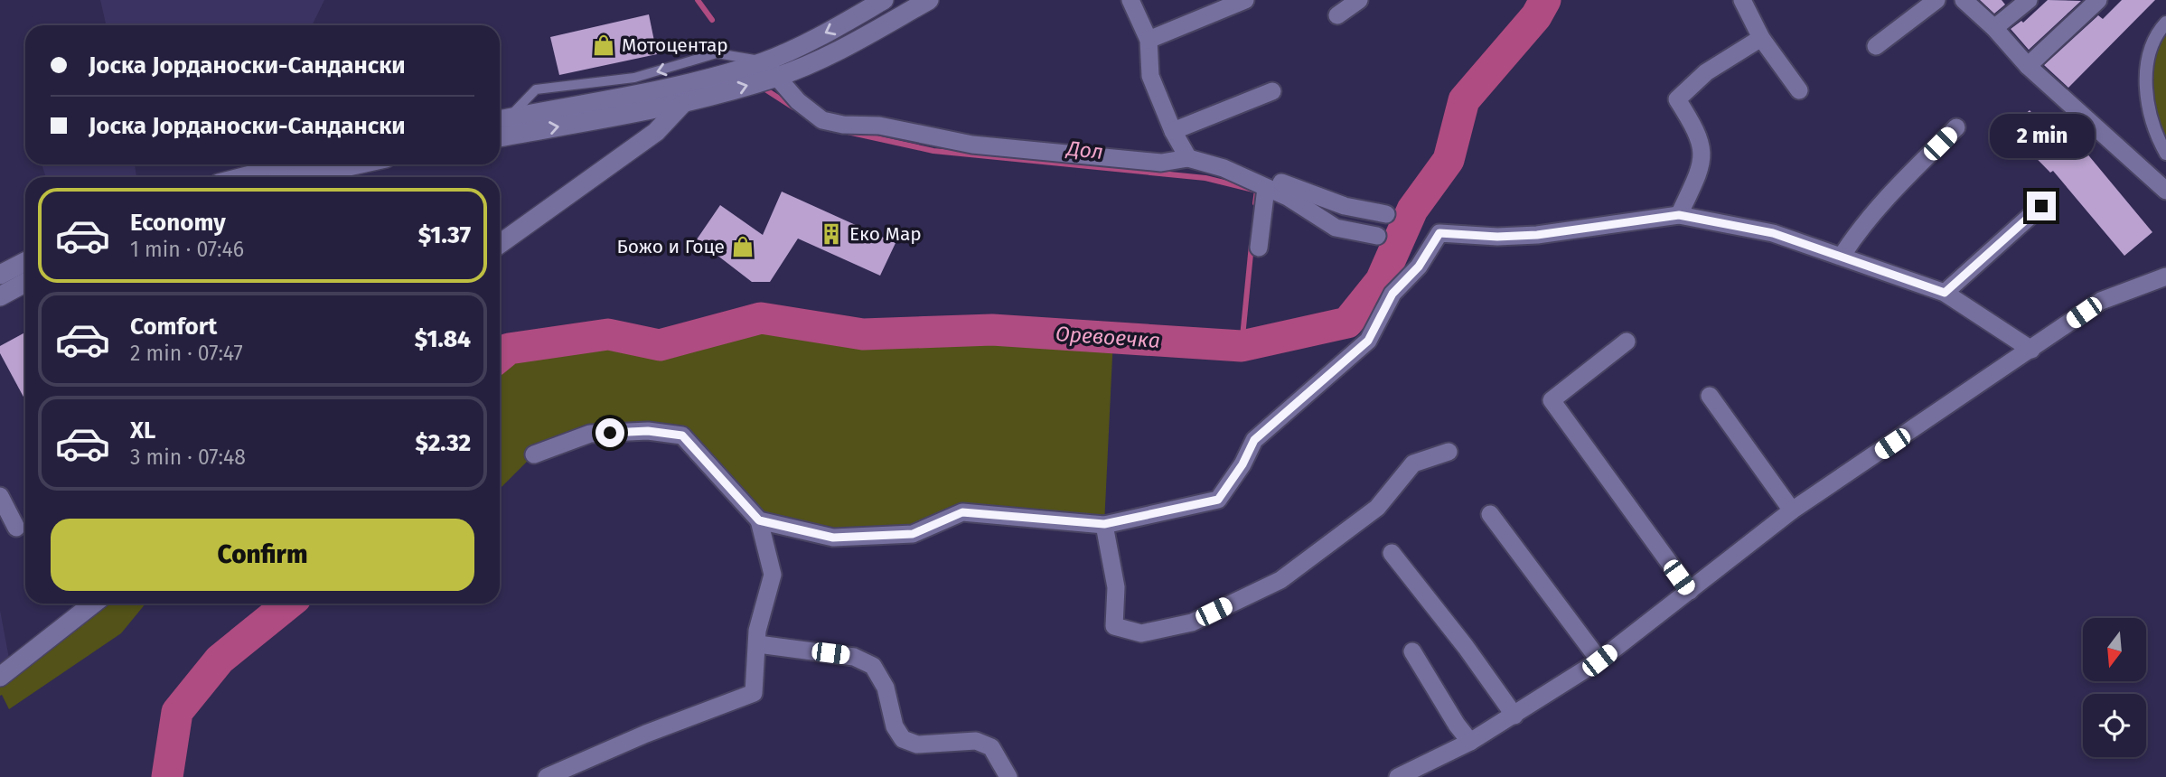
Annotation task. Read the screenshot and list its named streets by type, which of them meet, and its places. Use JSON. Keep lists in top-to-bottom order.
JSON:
{
  "water": ["Дол", "Оревоечка"],
  "places": {
    "shop": ["Мотоцентар", "Божо и Гоце"],
    "building": ["Еко Мар"]
  },
  "north": "bottom",
  "page": {
    "banner": ["Јоска Јорданоски-Сандански", "Јоска Јорданоски-Сандански"],
    "bubble": "2 min",
    "list": [
      {
        "name": "Economy",
        "note": "1 min · 07:46",
        "value": "$1.37"
      },
      {
        "name": "Comfort",
        "note": "2 min · 07:47",
        "value": "$1.84"
      },
      {
        "name": "XL",
        "note": "3 min · 07:48",
        "value": "$2.32"
      }
    ],
    "buttons": "Confirm"
  }
}
